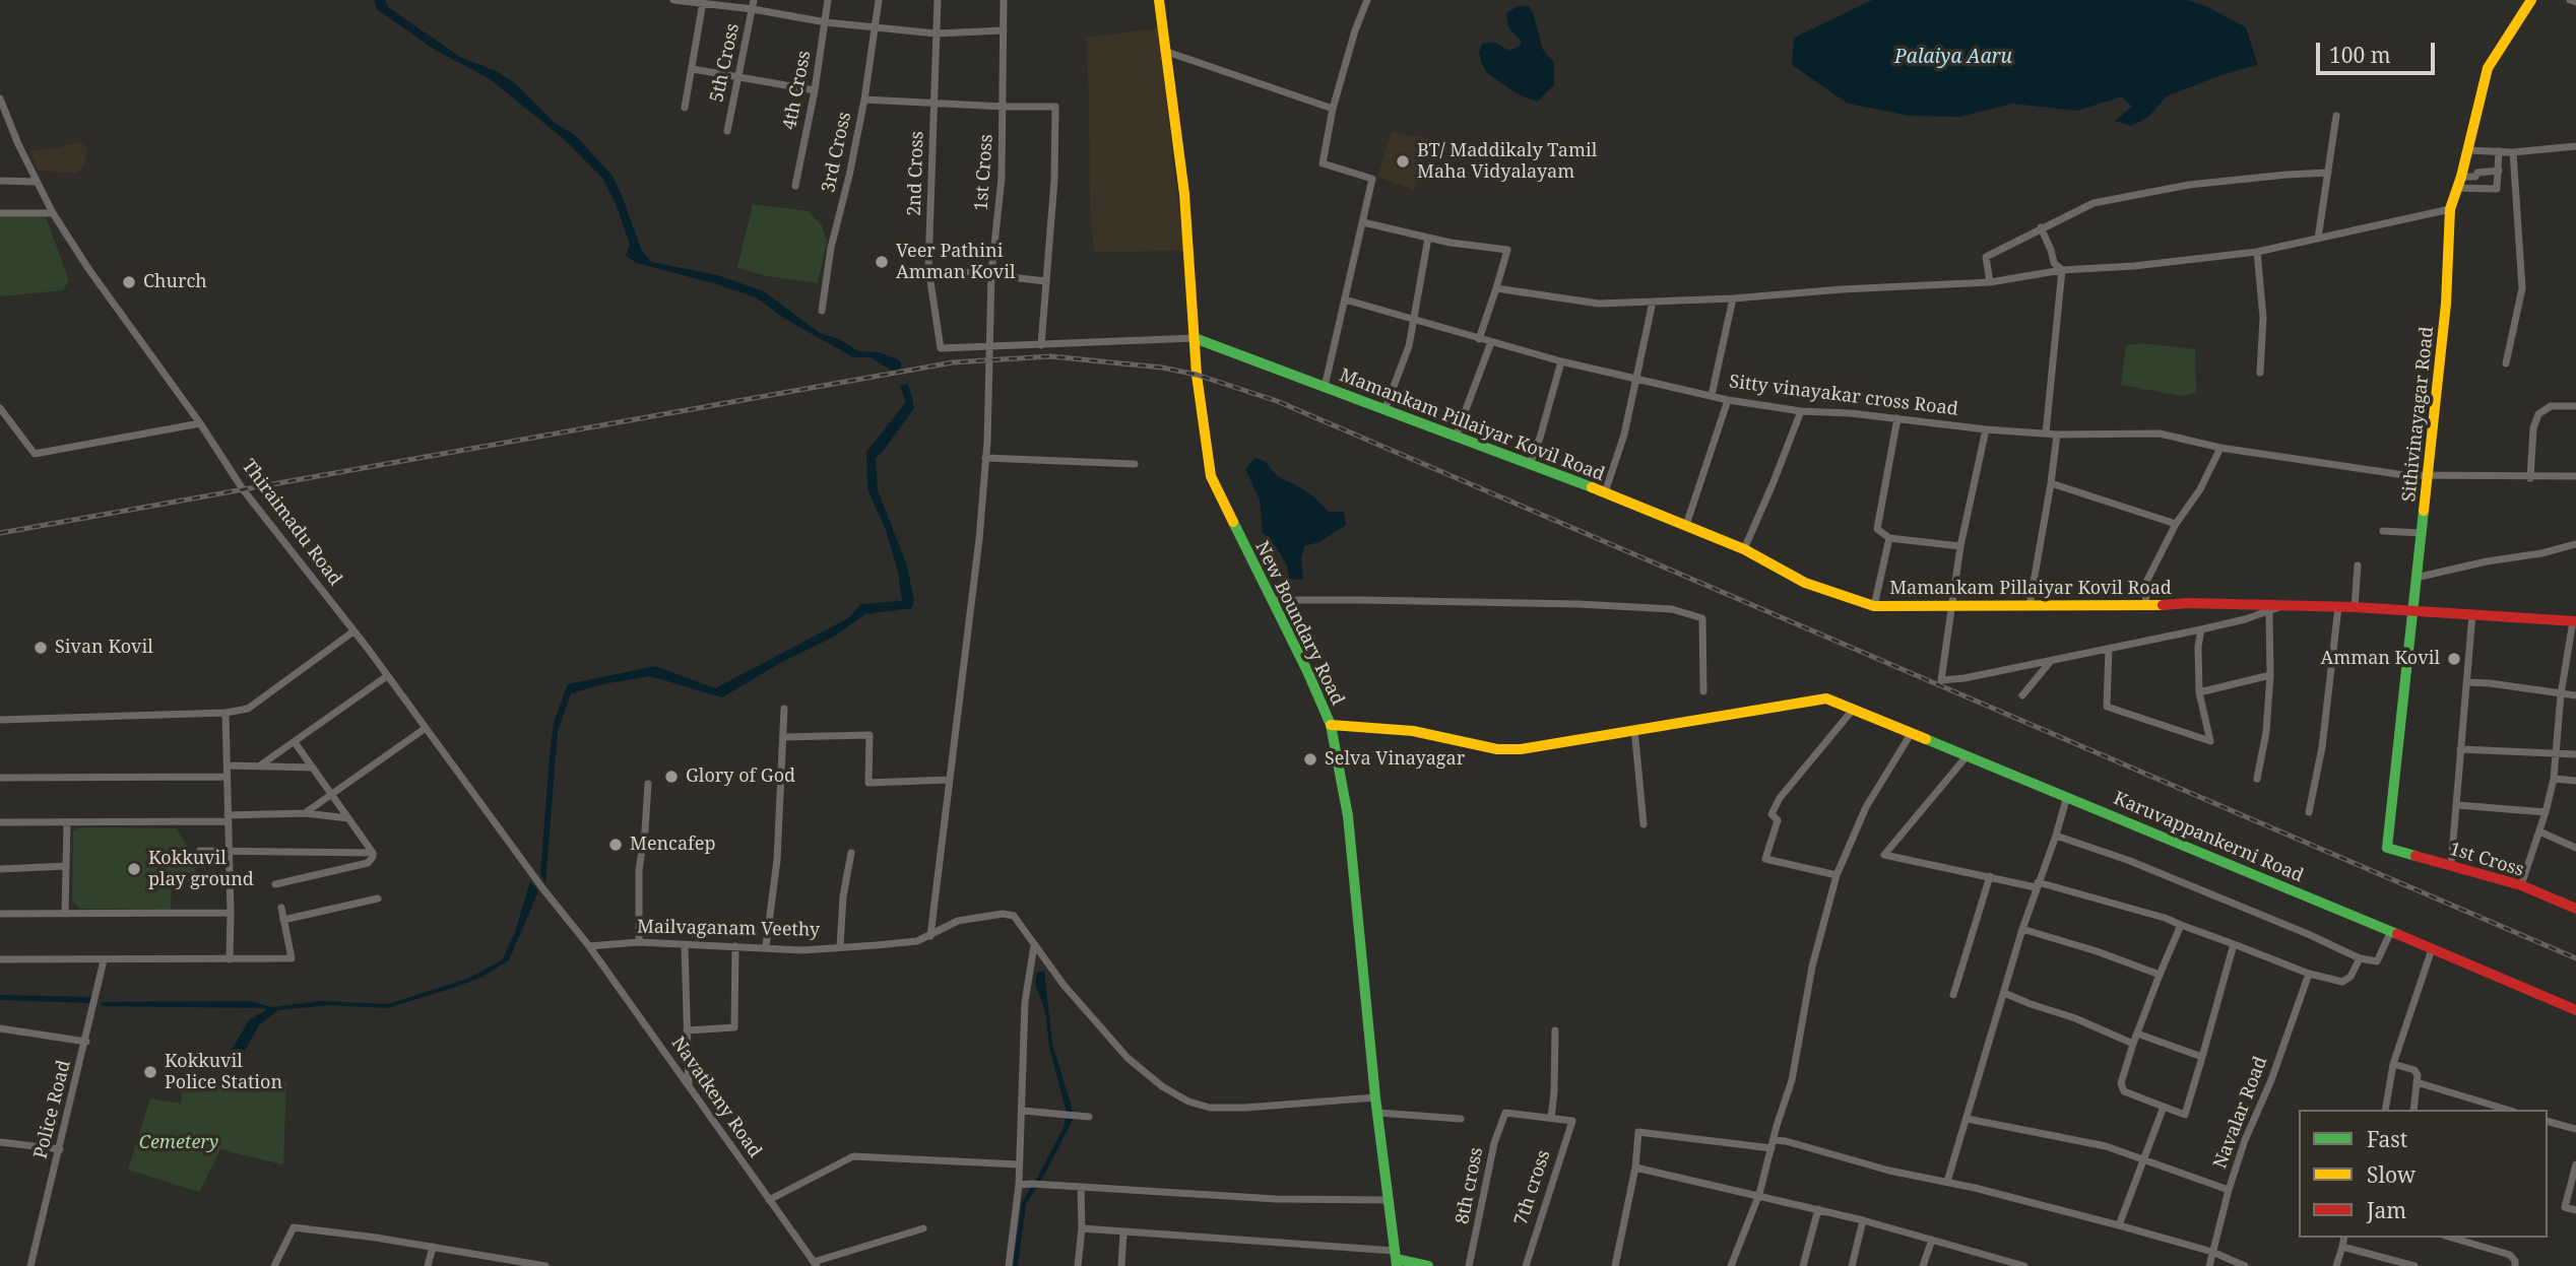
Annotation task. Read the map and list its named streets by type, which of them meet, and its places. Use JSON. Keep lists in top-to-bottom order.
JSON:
{
  "streets": {
    "street": [
      "5th Cross",
      "4th Cross",
      "3rd Cross",
      "1st Cross",
      "2nd Cross",
      "Sitty vinayakar cross Road",
      "Sithivinayagar Road",
      "Mamankam Pillaiyar Kovil Road",
      "Thiraimadu Road",
      "New Boundary Road",
      "Karuvappankerni Road",
      "Mailvaganam Veethy",
      "Navatkeny Road",
      "Police Road",
      "Navalar Road",
      "8th cross",
      "7th cross"
    ]
  },
  "crossings": [
    ["1st Cross", "2nd Cross"],
    ["1st Cross", "Sithivinayagar Road"],
    ["1st Cross", "Mailvaganam Veethy"],
    ["Sitty vinayakar cross Road", "Sithivinayagar Road"],
    ["Sithivinayagar Road", "Mamankam Pillaiyar Kovil Road"],
    ["Mamankam Pillaiyar Kovil Road", "New Boundary Road"],
    ["Thiraimadu Road", "Mailvaganam Veethy"],
    ["Thiraimadu Road", "Navatkeny Road"],
    ["New Boundary Road", "Mailvaganam Veethy"],
    ["Mailvaganam Veethy", "Navatkeny Road"],
    ["8th cross", "7th cross"]
  ],
  "water": ["Palaiya Aaru"],
  "parks": ["Cemetery"],
  "places": [
    "BT/ Maddikaly Tamil Maha Vidyalayam",
    "Veer Pathini Amman Kovil",
    "Church",
    "Sivan Kovil",
    "Amman Kovil",
    "Selva Vinayagar",
    "Glory of God",
    "Mencafep",
    "Kokkuvil play ground",
    "Kokkuvil Police Station"
  ],
  "legend": ["Fast", "Slow", "Jam"],
  "scale_bar": "100 m"
}
